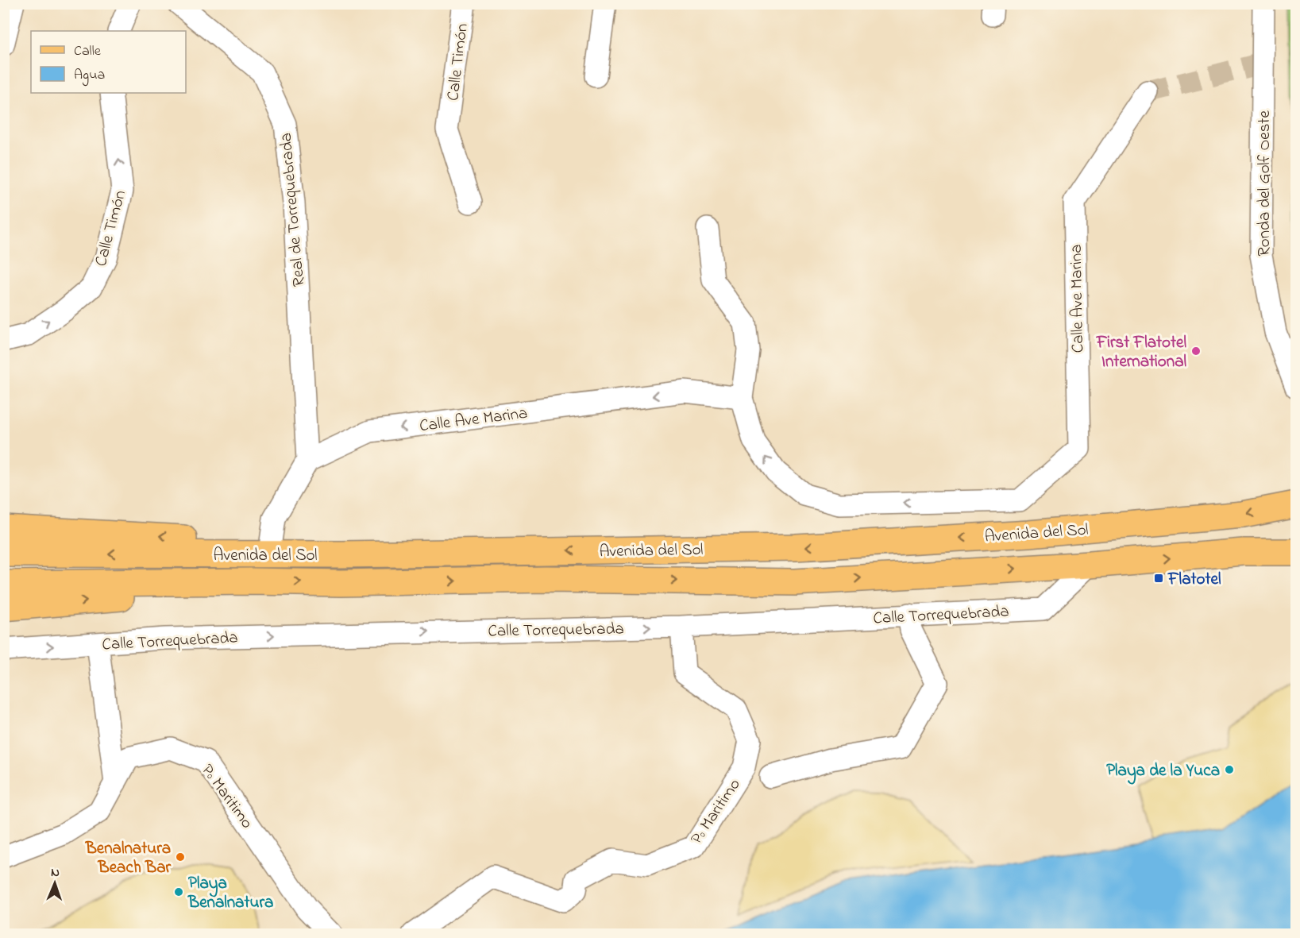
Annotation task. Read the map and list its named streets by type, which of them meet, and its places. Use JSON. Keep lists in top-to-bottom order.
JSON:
{
  "streets": {
    "main road": ["Avenida del Sol"],
    "street": [
      "Calle Timón",
      "Ronda del Golf Oeste",
      "Real de Torrequebrada",
      "Calle Ave Marina",
      "Calle Torrequebrada",
      "Pº Maritimo"
    ]
  },
  "crossings": [
    ["Real de Torrequebrada", "Calle Ave Marina"],
    ["Avenida del Sol", "Calle Torrequebrada"],
    ["Calle Torrequebrada", "Pº Maritimo"]
  ],
  "one_way": ["Calle Timón", "Calle Ave Marina", "Calle Torrequebrada"],
  "places": {
    "other": [
      "First Flatotel International",
      "Playa de la Yuca",
      "Benalnatura Beach Bar",
      "Playa Benalnatura"
    ],
    "transit": ["Flatotel"]
  },
  "legend": ["Calle", "Agua"],
  "north": "top"
}
